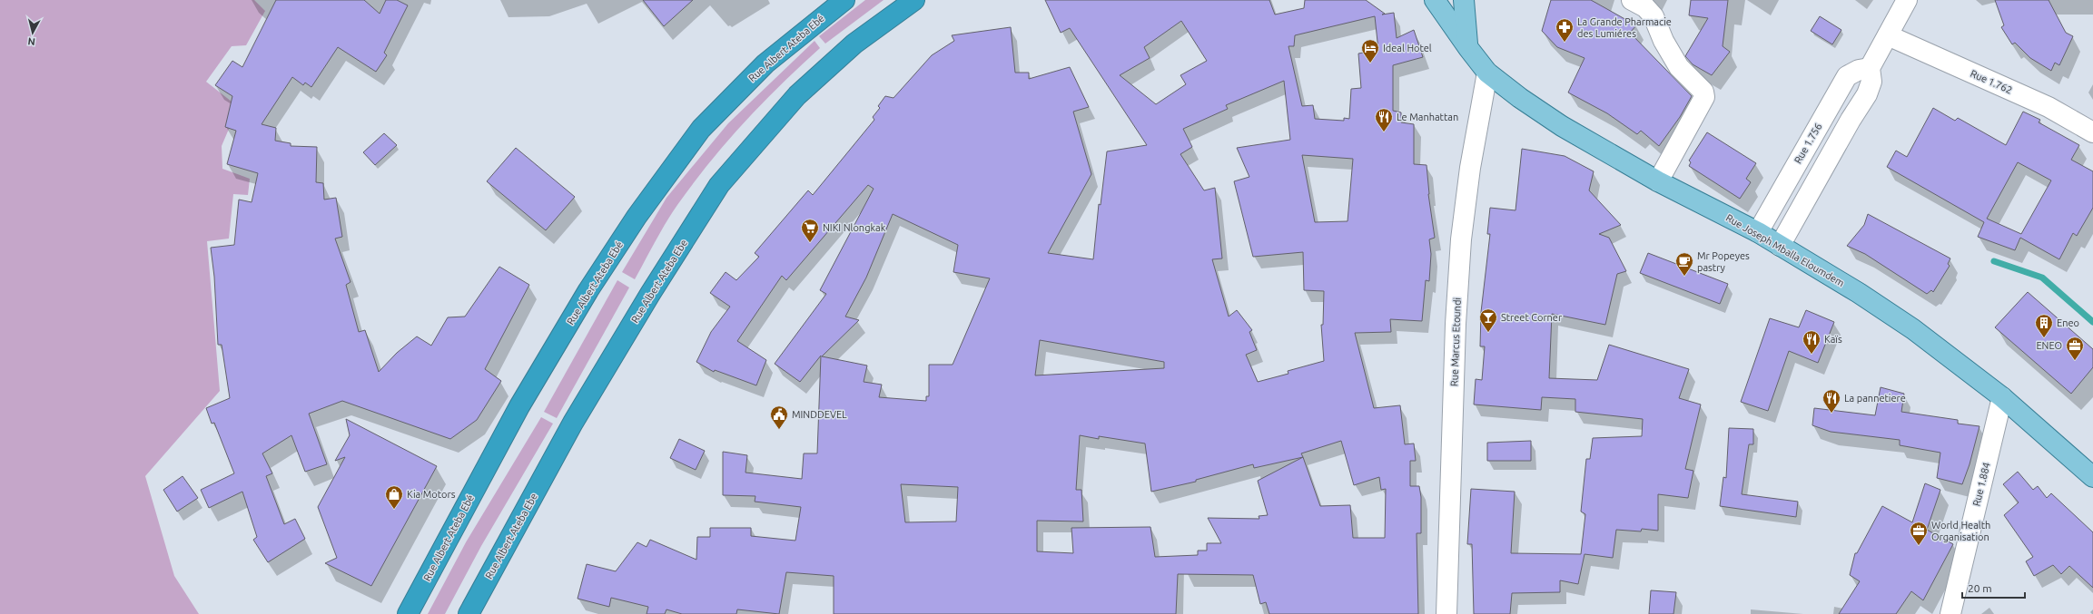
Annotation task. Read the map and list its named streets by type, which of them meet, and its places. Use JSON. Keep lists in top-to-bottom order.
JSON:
{
  "streets": {
    "highway": ["Rue Albert Ateba Ebé", "Rue Albert Ateba Ebe"],
    "main road": ["Rue Joseph Mballa Eloumdem"],
    "street": [
      "Rue 1.762",
      "Rue 1.756",
      "Rue Marcus Etoundi",
      "Rue 1.884"
    ]
  },
  "crossings": [
    ["Rue 1.756", "Rue Joseph Mballa Eloumdem"],
    ["Rue Joseph Mballa Eloumdem", "Rue Marcus Etoundi"],
    ["Rue Joseph Mballa Eloumdem", "Rue 1.884"]
  ],
  "places": {
    "pharmacy": ["La Grande Pharmacie des Lumiéres"],
    "hotel": ["Ideal Hotel"],
    "restaurant": ["Le Manhattan", "Kaïs", "La pannetiere"],
    "supermarket": ["NIKI Nlongkak"],
    "cafe": ["Mr Popeyes pastry"],
    "bar": ["Street Corner"],
    "building": ["Eneo"],
    "office": ["ENEO", "World Health Organisation"],
    "public building": ["MINDDEVEL"],
    "shop": ["Kia Motors"]
  },
  "scale_bar": "20 m",
  "north": "bottom"
}
